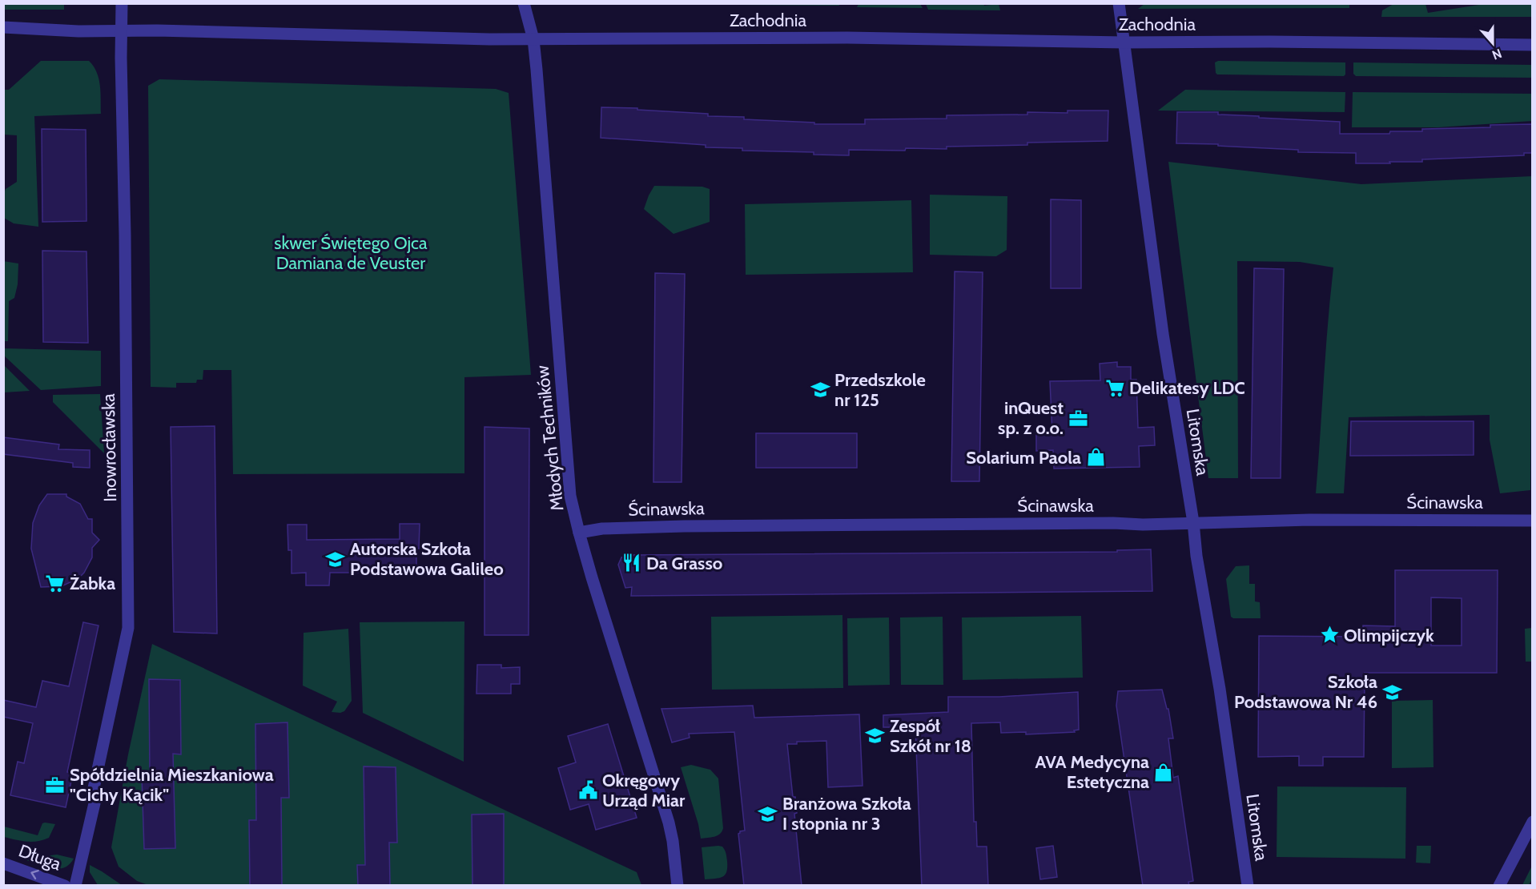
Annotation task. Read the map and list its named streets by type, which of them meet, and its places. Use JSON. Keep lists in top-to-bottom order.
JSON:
{
  "streets": {
    "street": [
      "Zachodnia",
      "Młodych Techników",
      "Litomska",
      "Inowrocławska",
      "Ścinawska",
      "Długa"
    ]
  },
  "crossings": [
    ["Zachodnia", "Młodych Techników"],
    ["Zachodnia", "Litomska"],
    ["Zachodnia", "Inowrocławska"],
    ["Młodych Techników", "Ścinawska"],
    ["Litomska", "Ścinawska"]
  ],
  "one_way": ["Długa"],
  "parks": ["skwer Świętego Ojca Damiana de Veuster"],
  "places": {
    "supermarket": ["Delikatesy LDC", "Żabka"],
    "school or university": [
      "Przedszkole nr 125",
      "Autorska Szkoła Podstawowa Galileo",
      "Szkoła Podstawowa Nr 46",
      "Zespół Szkół nr 18",
      "Branżowa Szkoła I stopnia nr 3"
    ],
    "office": ["inQuest sp. z o.o.", "Spółdzielnia Mieszkaniowa \"Cichy Kącik\""],
    "shop": ["Solarium Paola", "AVA Medycyna Estetyczna"],
    "restaurant": ["Da Grasso"],
    "place": ["Olimpijczyk"],
    "public building": ["Okręgowy Urząd Miar"]
  },
  "north": "bottom"
}
